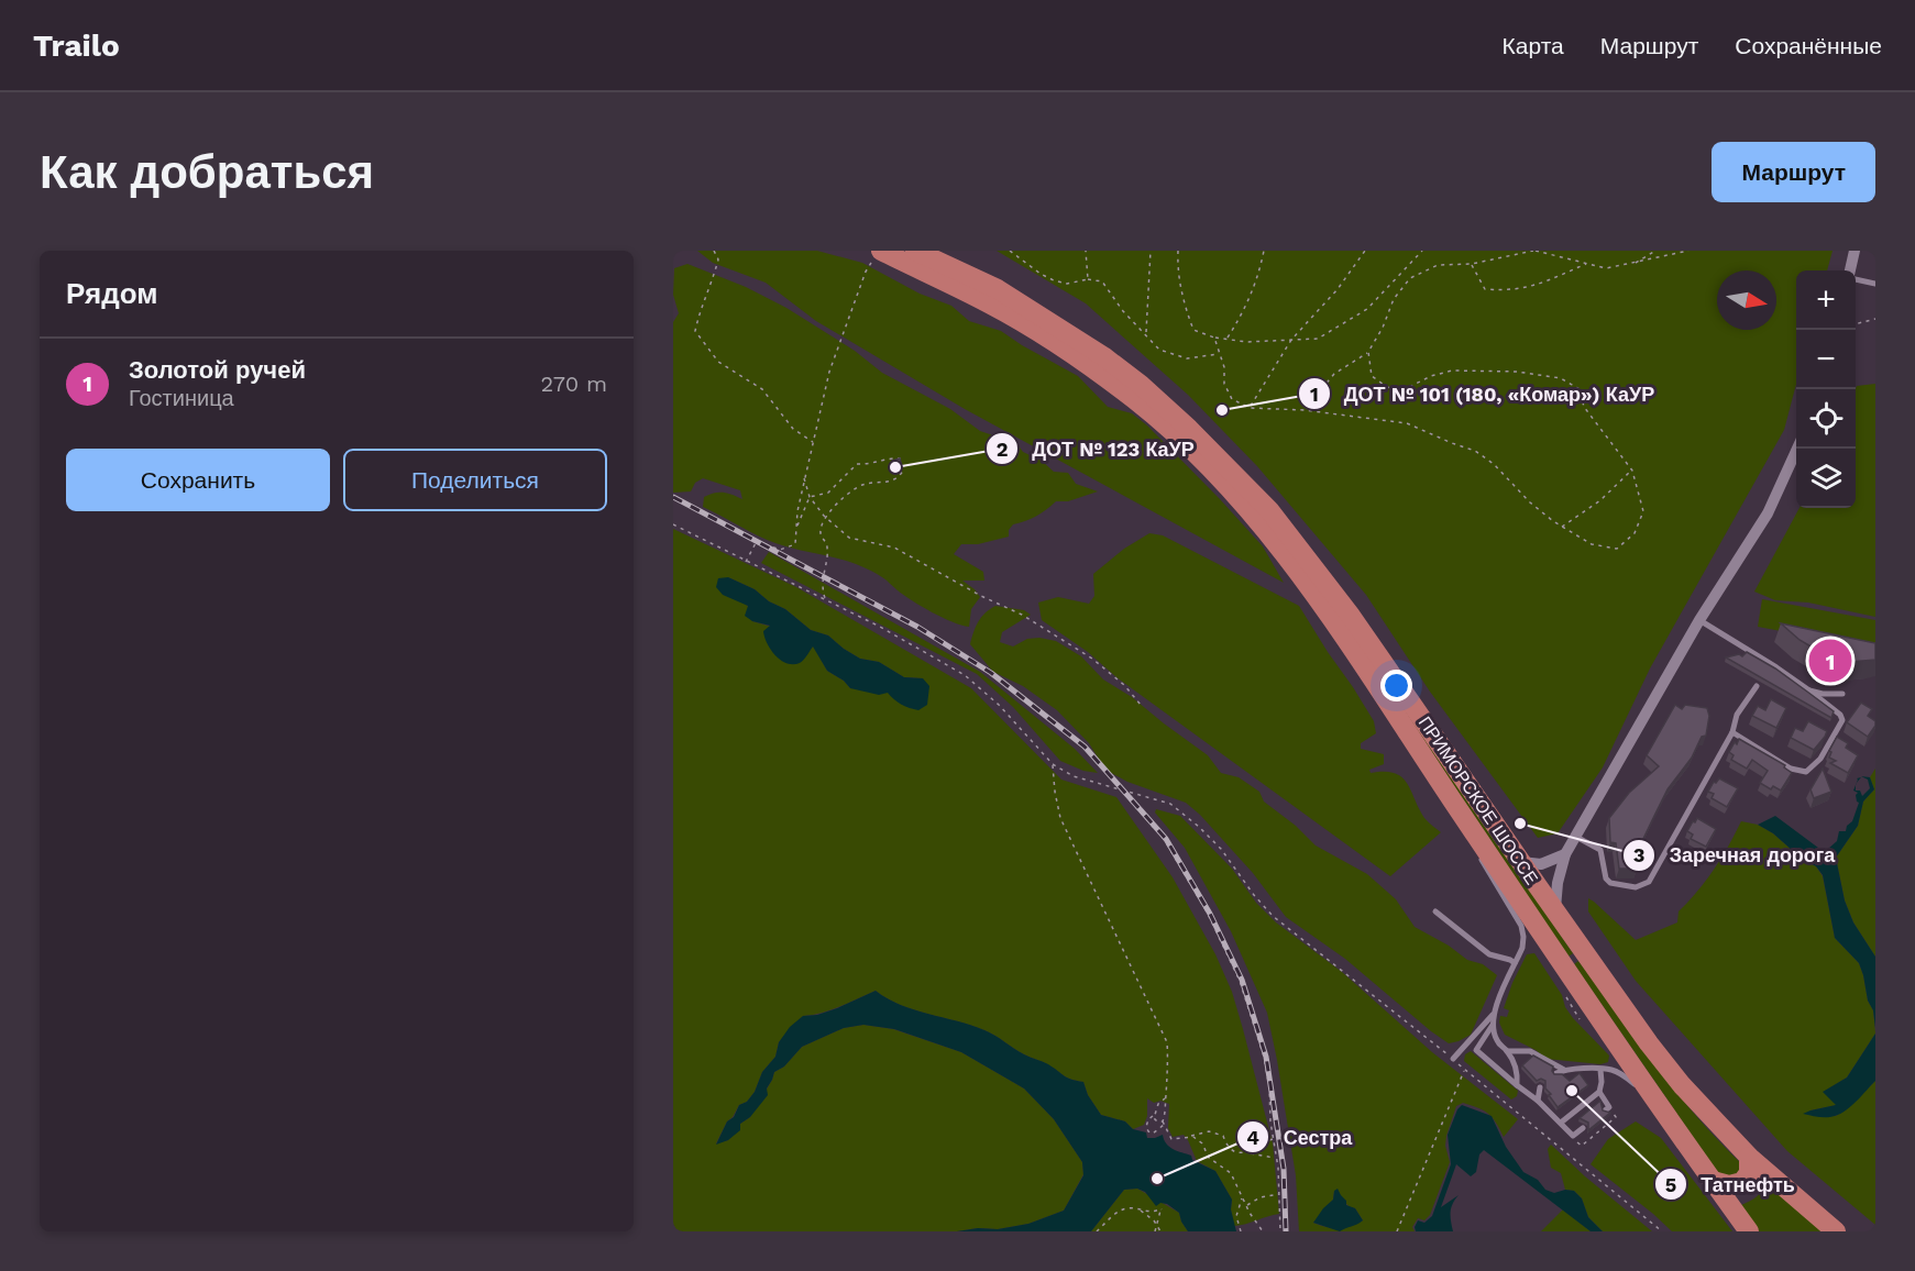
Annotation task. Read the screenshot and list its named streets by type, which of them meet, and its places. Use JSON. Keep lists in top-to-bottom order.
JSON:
{
  "streets": {
    "highway": ["ПРИМОРСКОЕ ШОССЕ"]
  },
  "places": [
    "ДОТ № 101 (180, «Комар») КаУР",
    "ДОТ № 123 КаУР",
    "Заречная дорога",
    "Татнефть",
    "Сестра"
  ],
  "north": "right",
  "page": {
    "header": "Trailo",
    "nav": ["Карта", "Маршрут", "Сохранённые"],
    "buttons": [
      "Маршрут",
      ["Сохранить", "Поделиться"]
    ],
    "title": "Как добраться",
    "heading": "Рядом",
    "map_buttons": ["+", "−"],
    "list": [
      {
        "mark": "1",
        "name": "Золотой ручей",
        "note": "Гостиница",
        "value": "270 m"
      }
    ],
    "pins": "1"
  }
}
